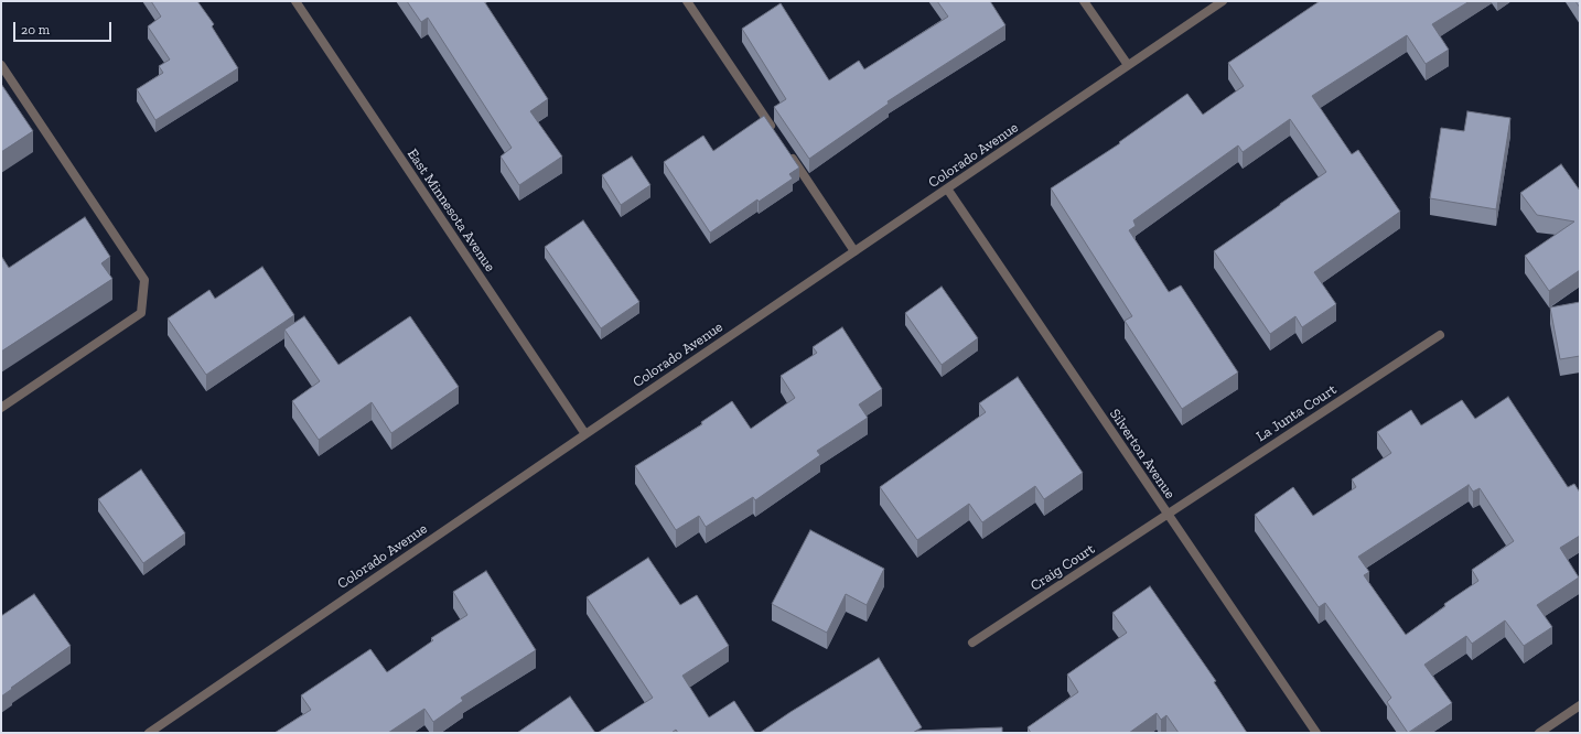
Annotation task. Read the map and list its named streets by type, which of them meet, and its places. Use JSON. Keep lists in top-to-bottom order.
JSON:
{
  "streets": {
    "street": [
      "Colorado Avenue",
      "East Minnesota Avenue",
      "La Junta Court",
      "Silverton Avenue",
      "Craig Court"
    ]
  },
  "crossings": [
    ["Colorado Avenue", "East Minnesota Avenue"],
    ["Colorado Avenue", "Silverton Avenue"],
    ["La Junta Court", "Silverton Avenue"],
    ["La Junta Court", "Craig Court"],
    ["Silverton Avenue", "Craig Court"]
  ],
  "scale_bar": "20 m"
}
